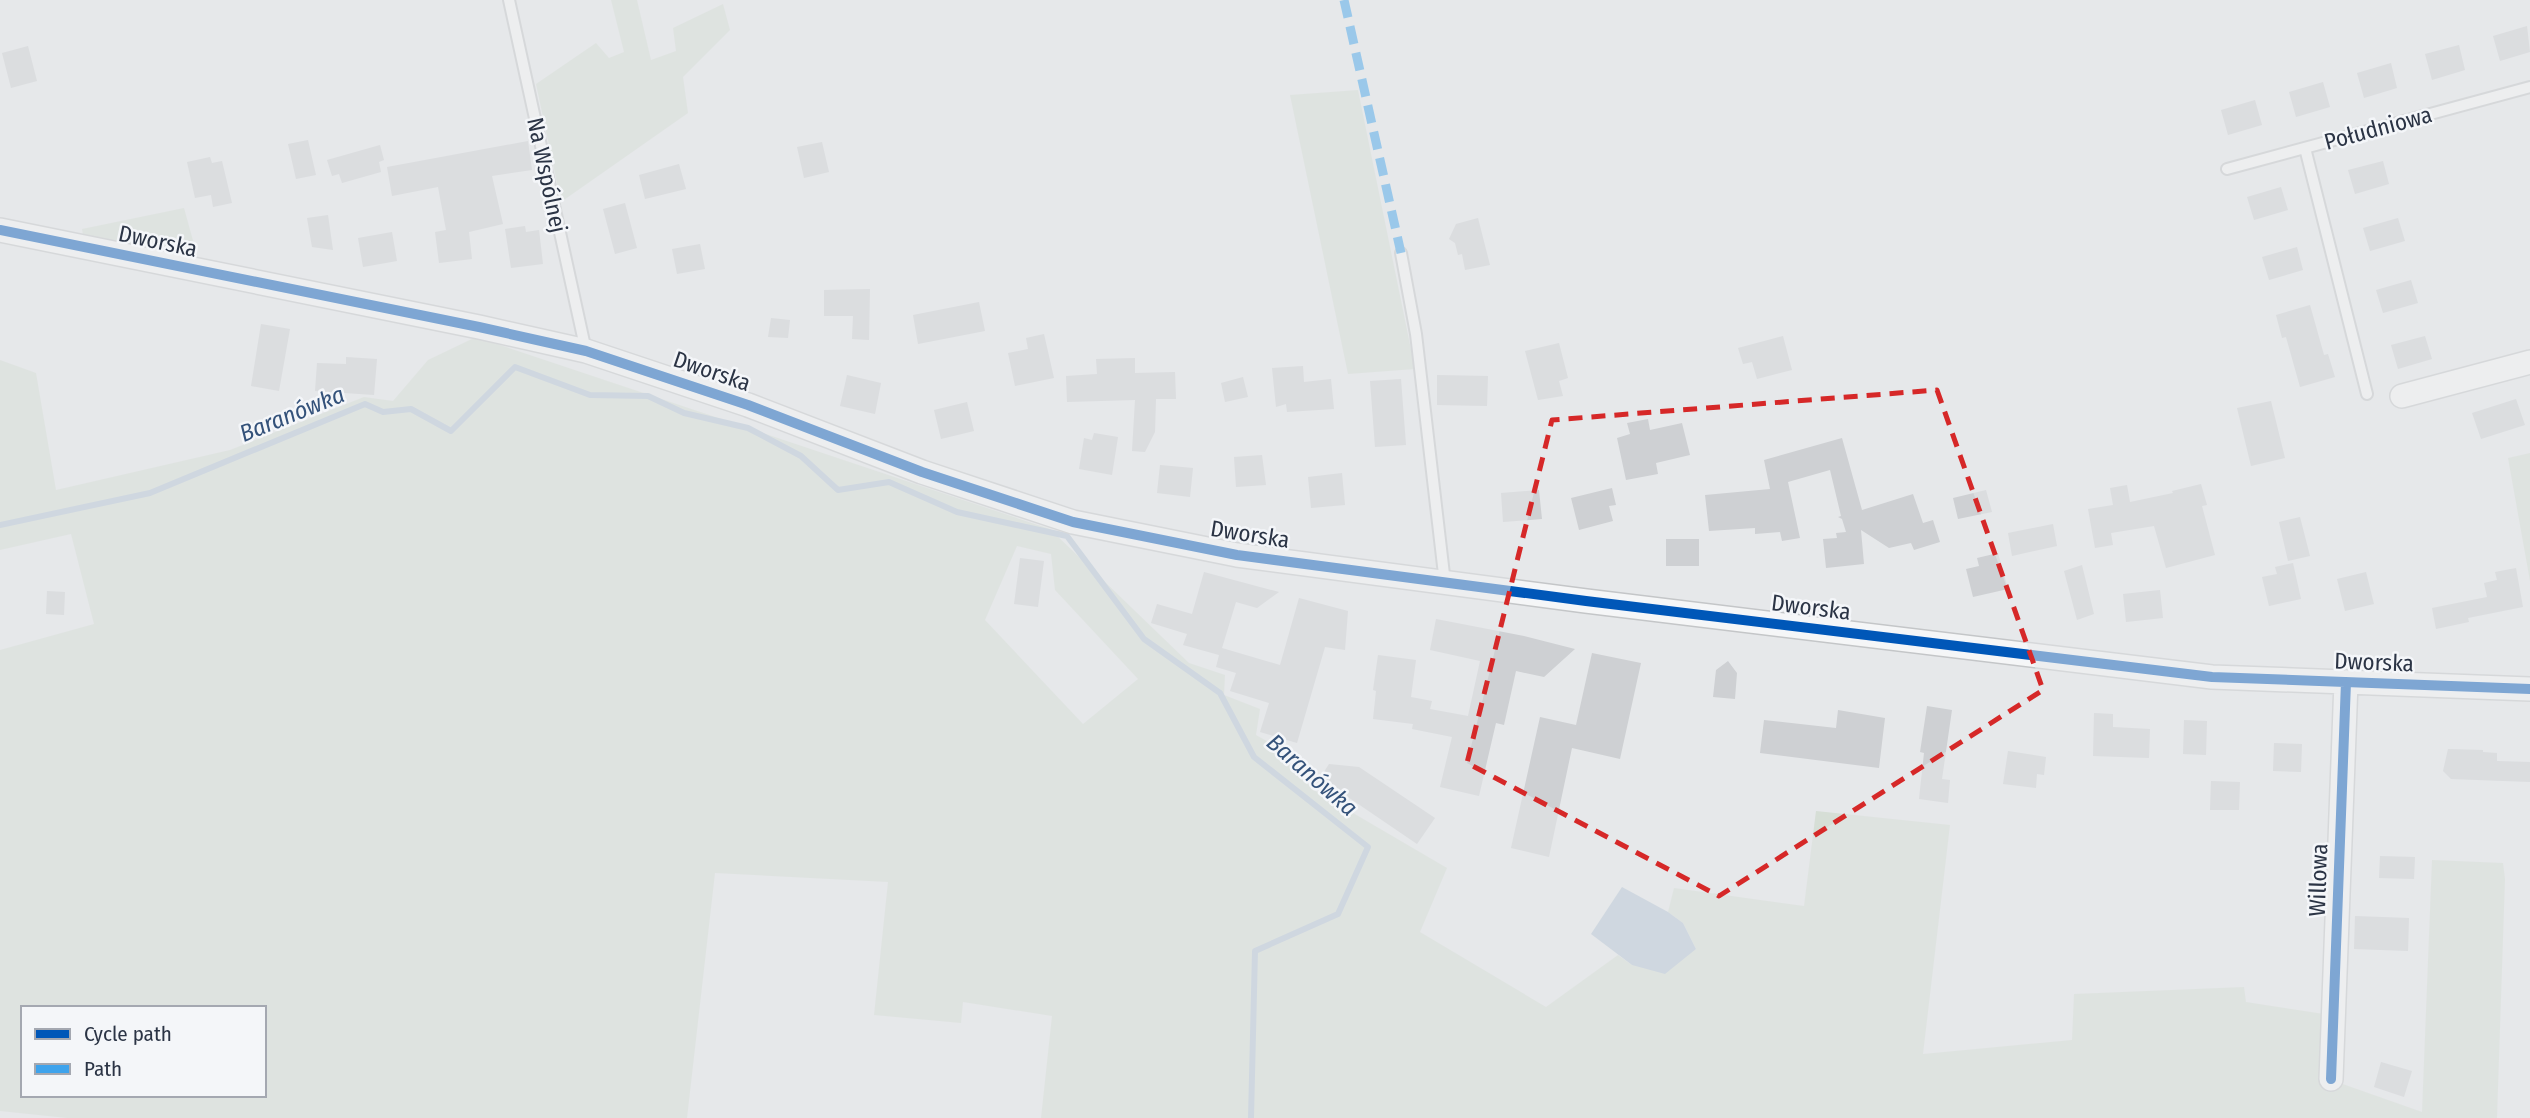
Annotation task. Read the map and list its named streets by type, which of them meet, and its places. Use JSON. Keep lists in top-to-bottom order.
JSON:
{
  "streets": {
    "street": ["Dworska", "Willowa"],
    "lane": ["Południowa", "Na Wspólnej"]
  },
  "crossings": [
    ["Na Wspólnej", "Dworska"],
    ["Dworska", "Willowa"]
  ],
  "water": ["Baranówka"],
  "legend": ["Cycle path", "Path"]
}
